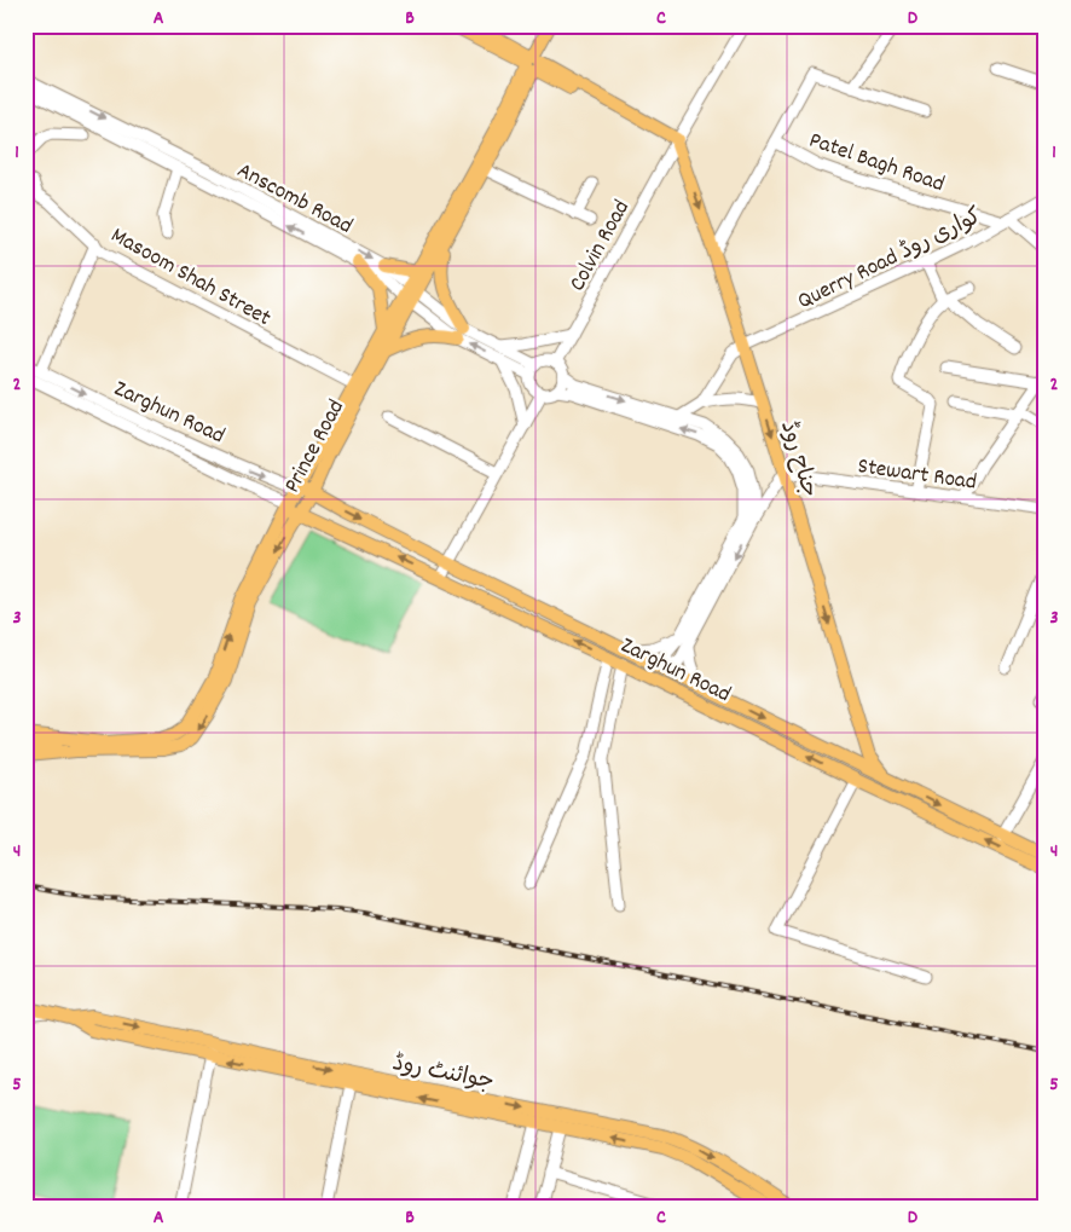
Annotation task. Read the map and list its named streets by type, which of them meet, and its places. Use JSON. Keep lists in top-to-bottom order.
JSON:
{
  "streets": {
    "main road": [
      "Zarghun Road",
      "Prince Road",
      "جناح روڈ",
      "جوائنٹ روڈ"
    ],
    "street": [
      "Patel Bagh Road",
      "Anscomb Road",
      "Colvin Road",
      "Querry Road کواری روڈ",
      "Masoom Shah Street",
      "Stewart Road"
    ]
  },
  "crossings": [
    ["Patel Bagh Road", "Querry Road کواری روڈ"],
    ["Patel Bagh Road", "جناح روڈ"],
    ["Anscomb Road", "Colvin Road"],
    ["Anscomb Road", "Prince Road"],
    ["Colvin Road", "جناح روڈ"],
    ["Querry Road کواری روڈ", "جناح روڈ"],
    ["Masoom Shah Street", "Prince Road"],
    ["Zarghun Road", "Prince Road"],
    ["Zarghun Road", "جناح روڈ"],
    ["جناح روڈ", "Stewart Road"]
  ],
  "one_way": ["جناح روڈ"],
  "grid": {
    "columns": [
      "A",
      "B",
      "C",
      "D"
    ],
    "rows": [
      "1",
      "2",
      "3",
      "4",
      "5"
    ]
  }
}
